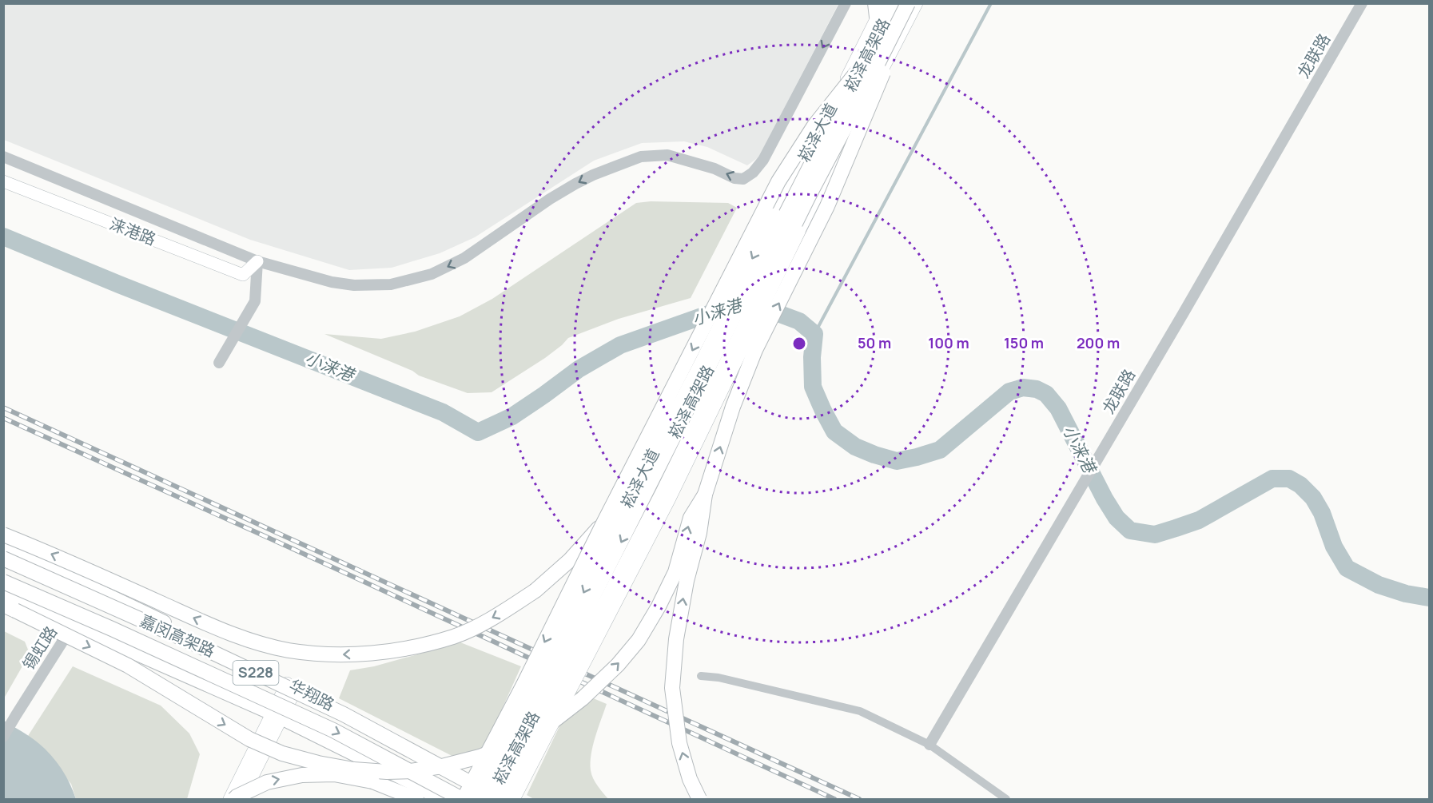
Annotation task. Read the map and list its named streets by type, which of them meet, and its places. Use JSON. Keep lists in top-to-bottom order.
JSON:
{
  "streets": {
    "main road": [
      "崧泽高架路",
      "崧泽大道",
      "涞港路",
      "嘉闵高架路",
      "S228",
      "华翔路"
    ],
    "street": ["龙联路", "锡虹路"]
  },
  "crossings": [
    ["崧泽高架路", "嘉闵高架路"],
    ["崧泽大道", "华翔路"]
  ],
  "water": ["小涞港"],
  "rings": [
    "50 m",
    "100 m",
    "150 m",
    "200 m"
  ]
}
